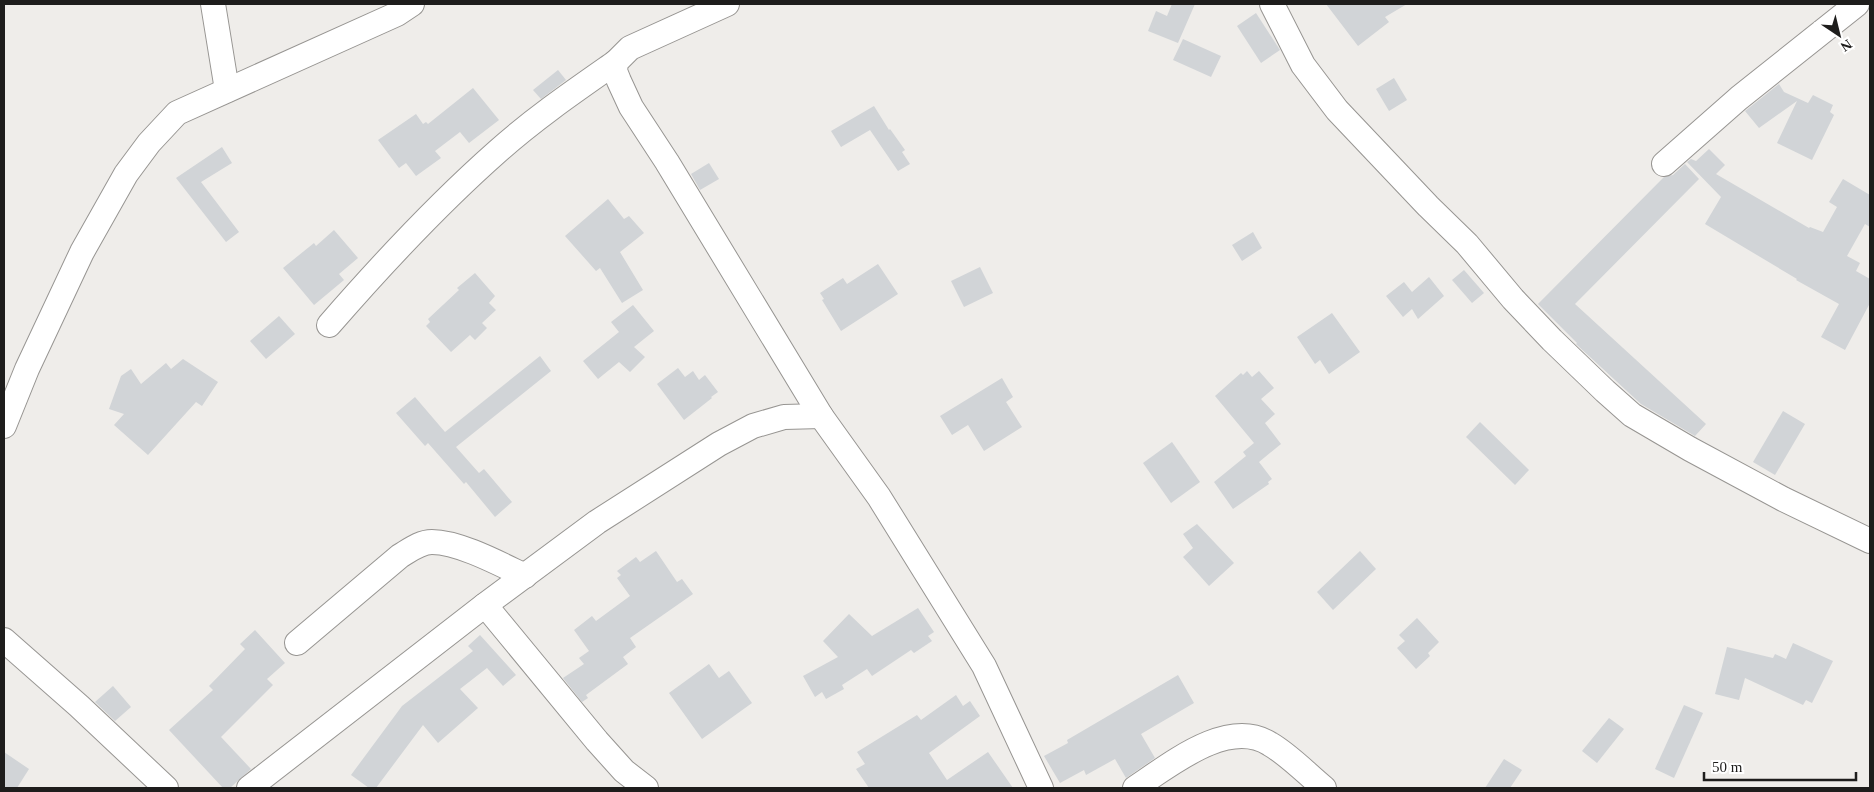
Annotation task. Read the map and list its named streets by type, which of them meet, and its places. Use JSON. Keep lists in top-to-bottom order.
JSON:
{
  "scale_bar": "50 m",
  "north": "bottom right"
}
